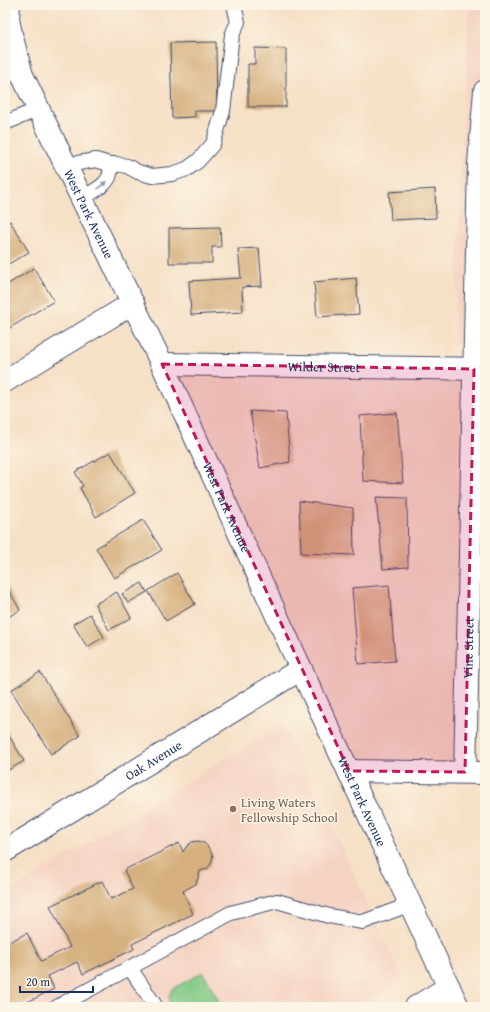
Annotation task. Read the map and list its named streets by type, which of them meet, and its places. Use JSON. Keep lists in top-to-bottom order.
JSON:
{
  "streets": {
    "street": [
      "West Park Avenue",
      "Wilder Street",
      "Vine Street",
      "Oak Avenue"
    ]
  },
  "crossings": [
    ["West Park Avenue", "Wilder Street"],
    ["West Park Avenue", "Oak Avenue"],
    ["Wilder Street", "Vine Street"]
  ],
  "places": ["Living Waters Fellowship School"],
  "scale_bar": "20 m"
}
